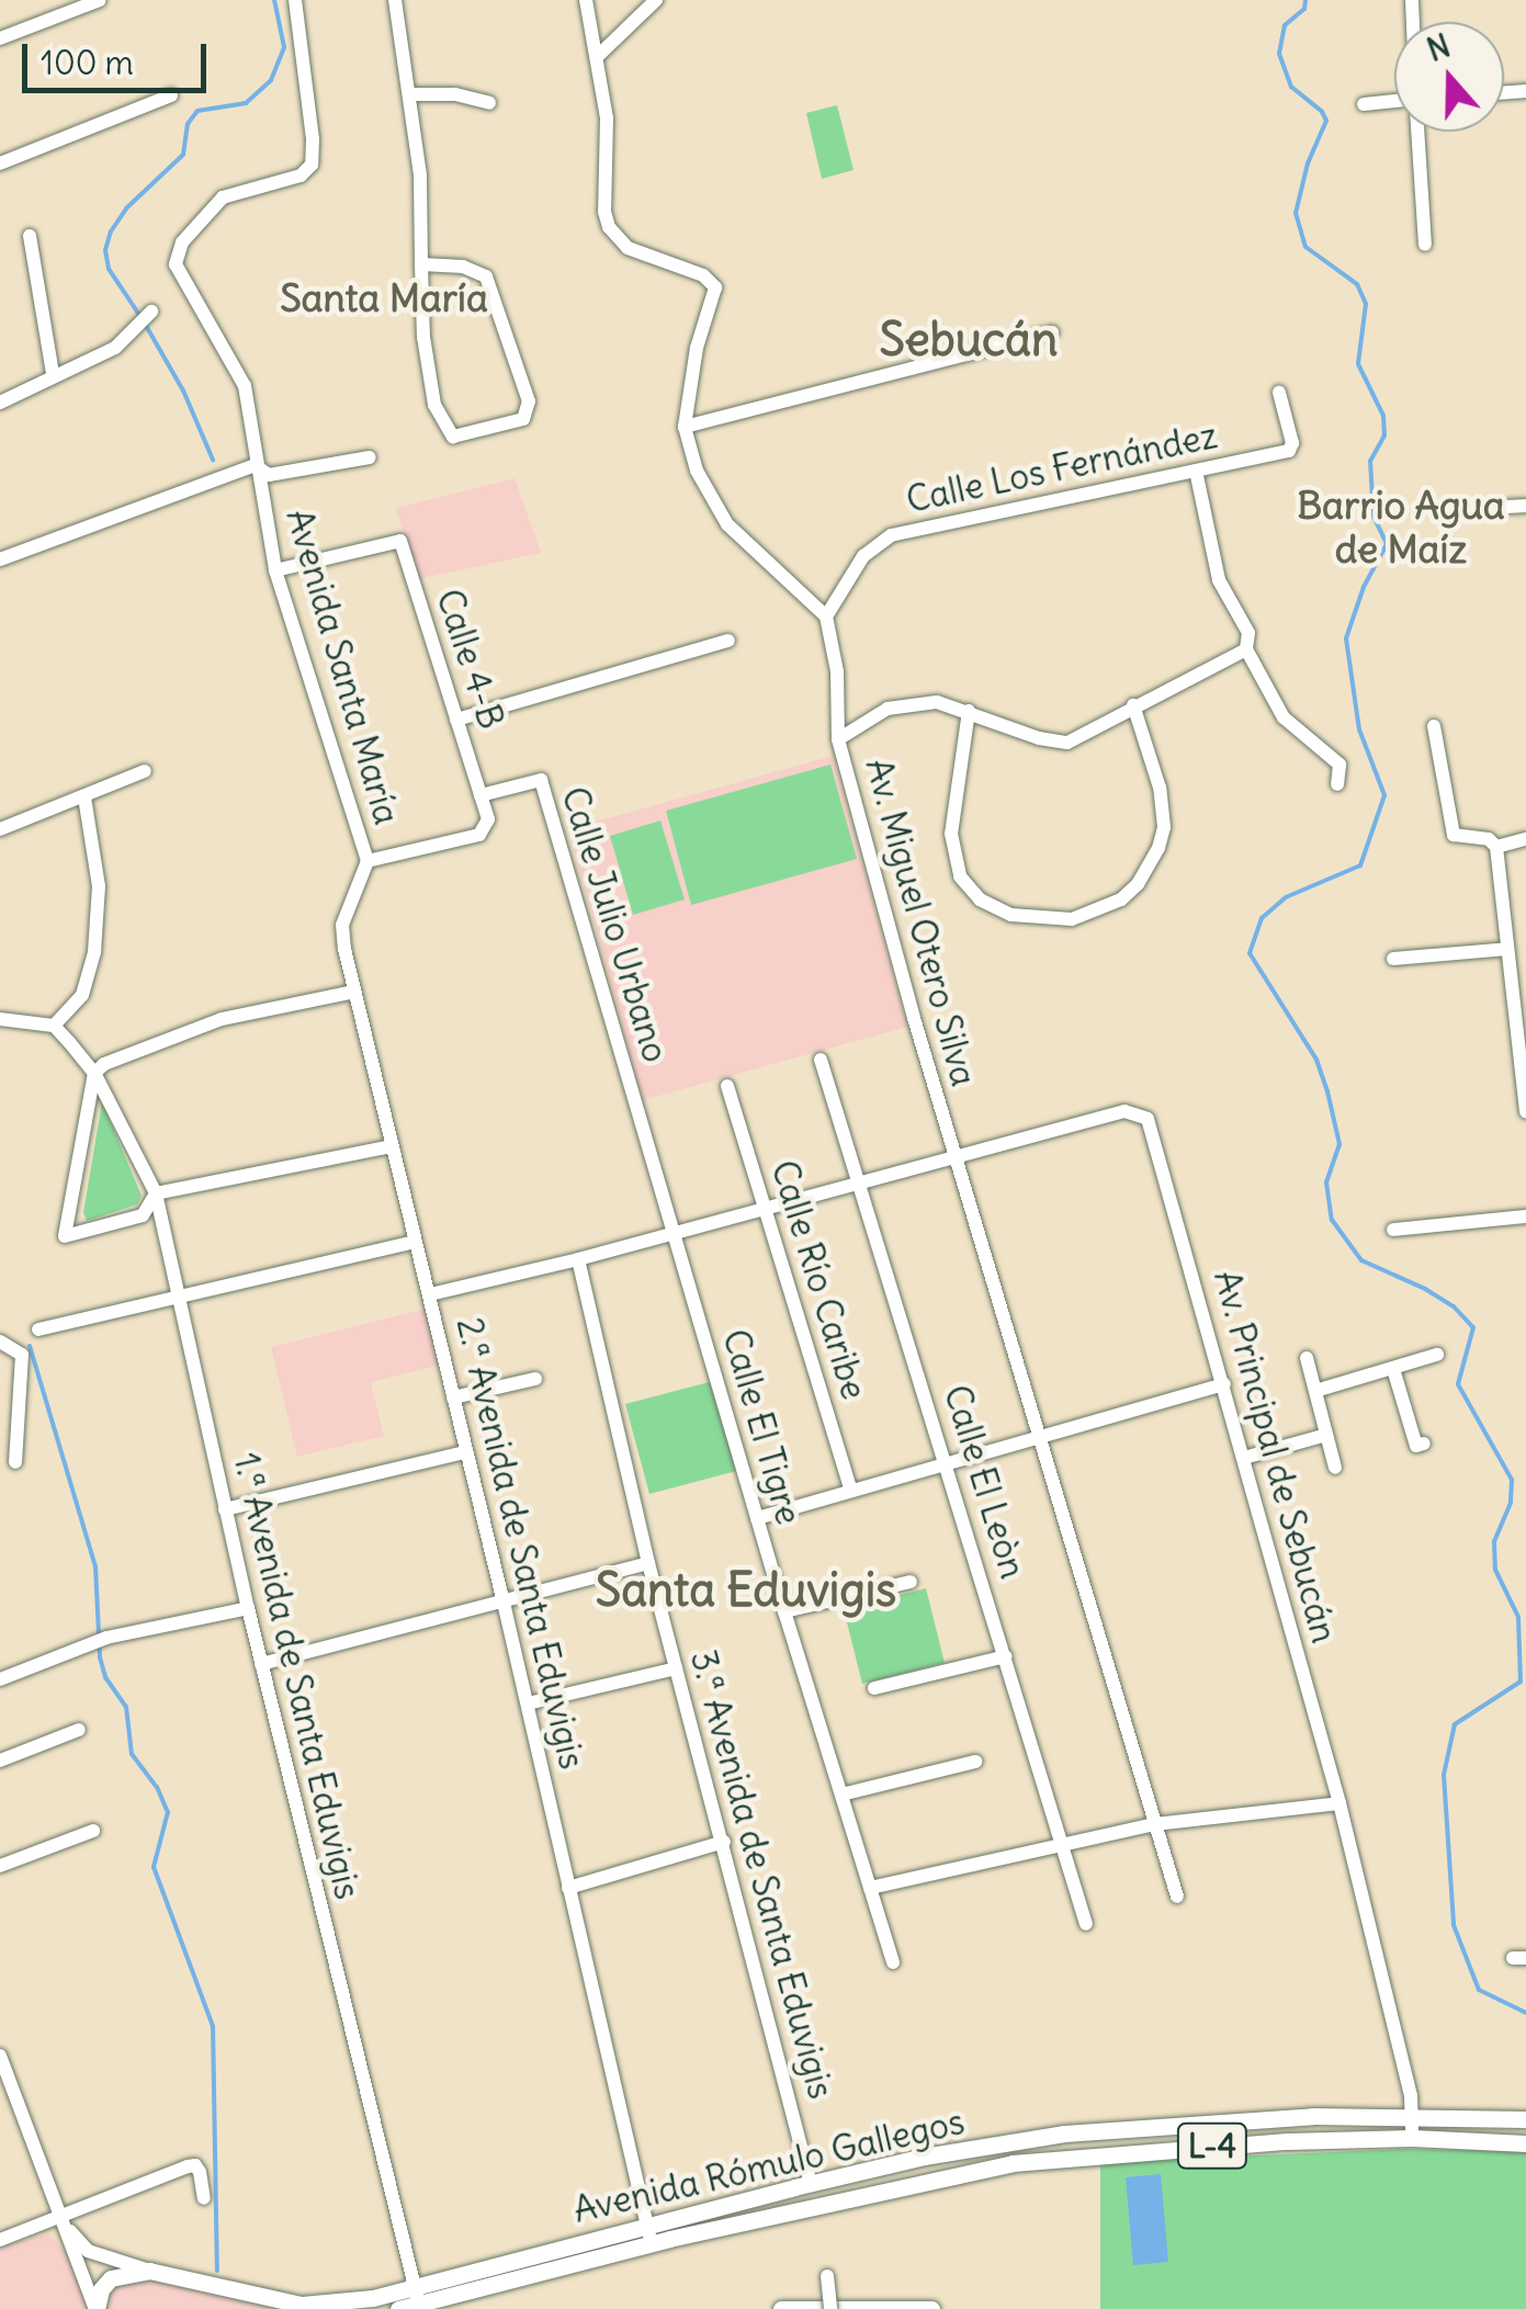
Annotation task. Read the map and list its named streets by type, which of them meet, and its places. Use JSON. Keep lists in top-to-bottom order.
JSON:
{
  "streets": {
    "main road": ["L-4", "Avenida Rómulo Gallegos"],
    "street": [
      "Calle Los Fernández",
      "Calle 4-B",
      "Avenida Santa María",
      "Av. Miguel Otero Silva",
      "Calle Julio Urbano",
      "Calle Río Caribe",
      "Calle El Tigre",
      "Av. Principal de Sebucán",
      "Calle El Leòn",
      "2.ª Avenida de Santa Eduvigis",
      "1.ª Avenida de Santa Eduvigis",
      "3.ª Avenida de Santa Eduvigis"
    ]
  },
  "crossings": [
    ["Calle Los Fernández", "Av. Miguel Otero Silva"],
    ["Calle 4-B", "Avenida Santa María"],
    ["Calle 4-B", "Calle Julio Urbano"],
    ["Avenida Santa María", "2.ª Avenida de Santa Eduvigis"],
    ["Av. Miguel Otero Silva", "Av. Principal de Sebucán"],
    ["Calle Julio Urbano", "Calle El Tigre"],
    ["Av. Principal de Sebucán", "L-4"],
    ["Av. Principal de Sebucán", "Avenida Rómulo Gallegos"],
    ["2.ª Avenida de Santa Eduvigis", "Avenida Rómulo Gallegos"],
    ["1.ª Avenida de Santa Eduvigis", "Avenida Rómulo Gallegos"],
    ["3.ª Avenida de Santa Eduvigis", "Avenida Rómulo Gallegos"],
    ["L-4", "Avenida Rómulo Gallegos"]
  ],
  "districts": [
    "Santa María",
    "Sebucán",
    "Barrio Agua de Maíz",
    "Santa Eduvigis"
  ],
  "scale_bar": "100 m",
  "north": "top"
}
